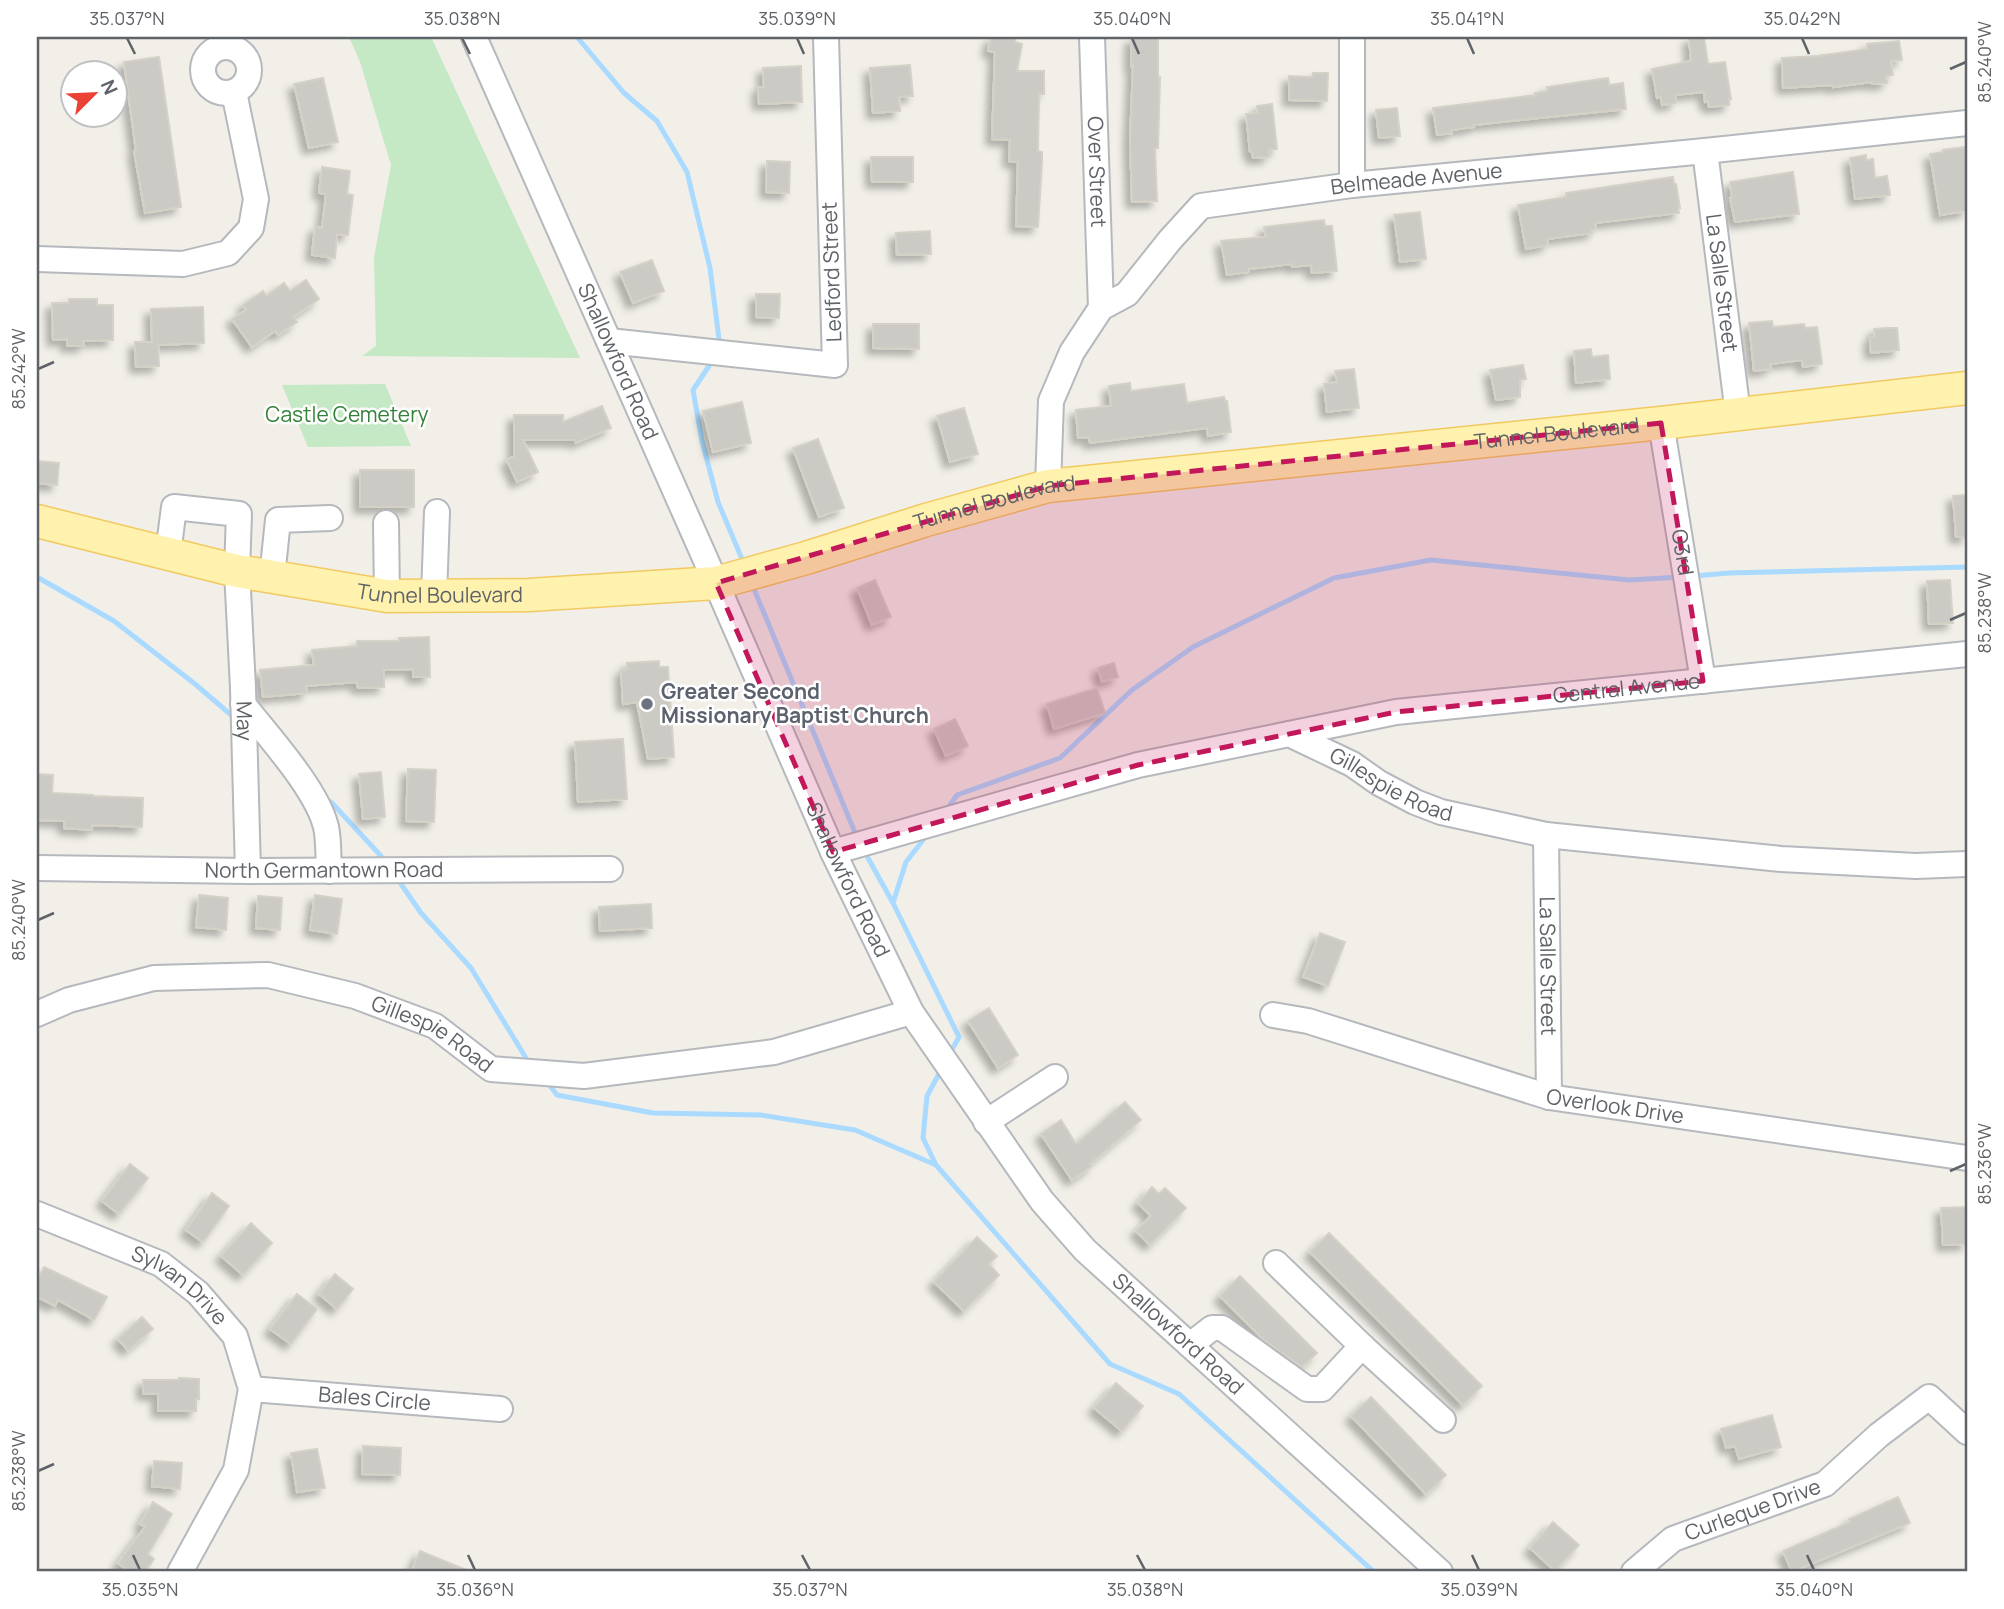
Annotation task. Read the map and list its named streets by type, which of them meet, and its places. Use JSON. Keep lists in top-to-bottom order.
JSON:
{
  "streets": {
    "main road": ["Tunnel Boulevard"],
    "street": [
      "Over Street",
      "Belmeade Avenue",
      "Ledford Street",
      "La Salle Street",
      "Shallowford Road",
      "O3rd",
      "Central Avenue",
      "May",
      "Gillespie Road",
      "North Germantown Road",
      "Overlook Drive",
      "Sylvan Drive",
      "Bales Circle",
      "Curleque Drive"
    ]
  },
  "crossings": [
    ["Over Street", "Belmeade Avenue"],
    ["Belmeade Avenue", "La Salle Street"],
    ["Belmeade Avenue", "Tunnel Boulevard"],
    ["Ledford Street", "Shallowford Road"],
    ["La Salle Street", "Tunnel Boulevard"],
    ["La Salle Street", "Gillespie Road"],
    ["La Salle Street", "Overlook Drive"],
    ["Shallowford Road", "Tunnel Boulevard"],
    ["Shallowford Road", "Gillespie Road"],
    ["Tunnel Boulevard", "O3rd"],
    ["Tunnel Boulevard", "May"],
    ["O3rd", "Central Avenue"],
    ["Central Avenue", "Gillespie Road"],
    ["May", "North Germantown Road"],
    ["Sylvan Drive", "Bales Circle"]
  ],
  "parks": ["Castle Cemetery"],
  "places": ["Greater Second Missionary Baptist Church"],
  "north": "top right",
  "coordinates": [
    "35.037°N",
    "35.038°N",
    "35.039°N",
    "35.040°N",
    "35.041°N",
    "35.042°N",
    "85.240°W",
    "85.242°W",
    "85.238°W",
    "85.236°W",
    "35.035°N",
    "35.036°N"
  ]
}
